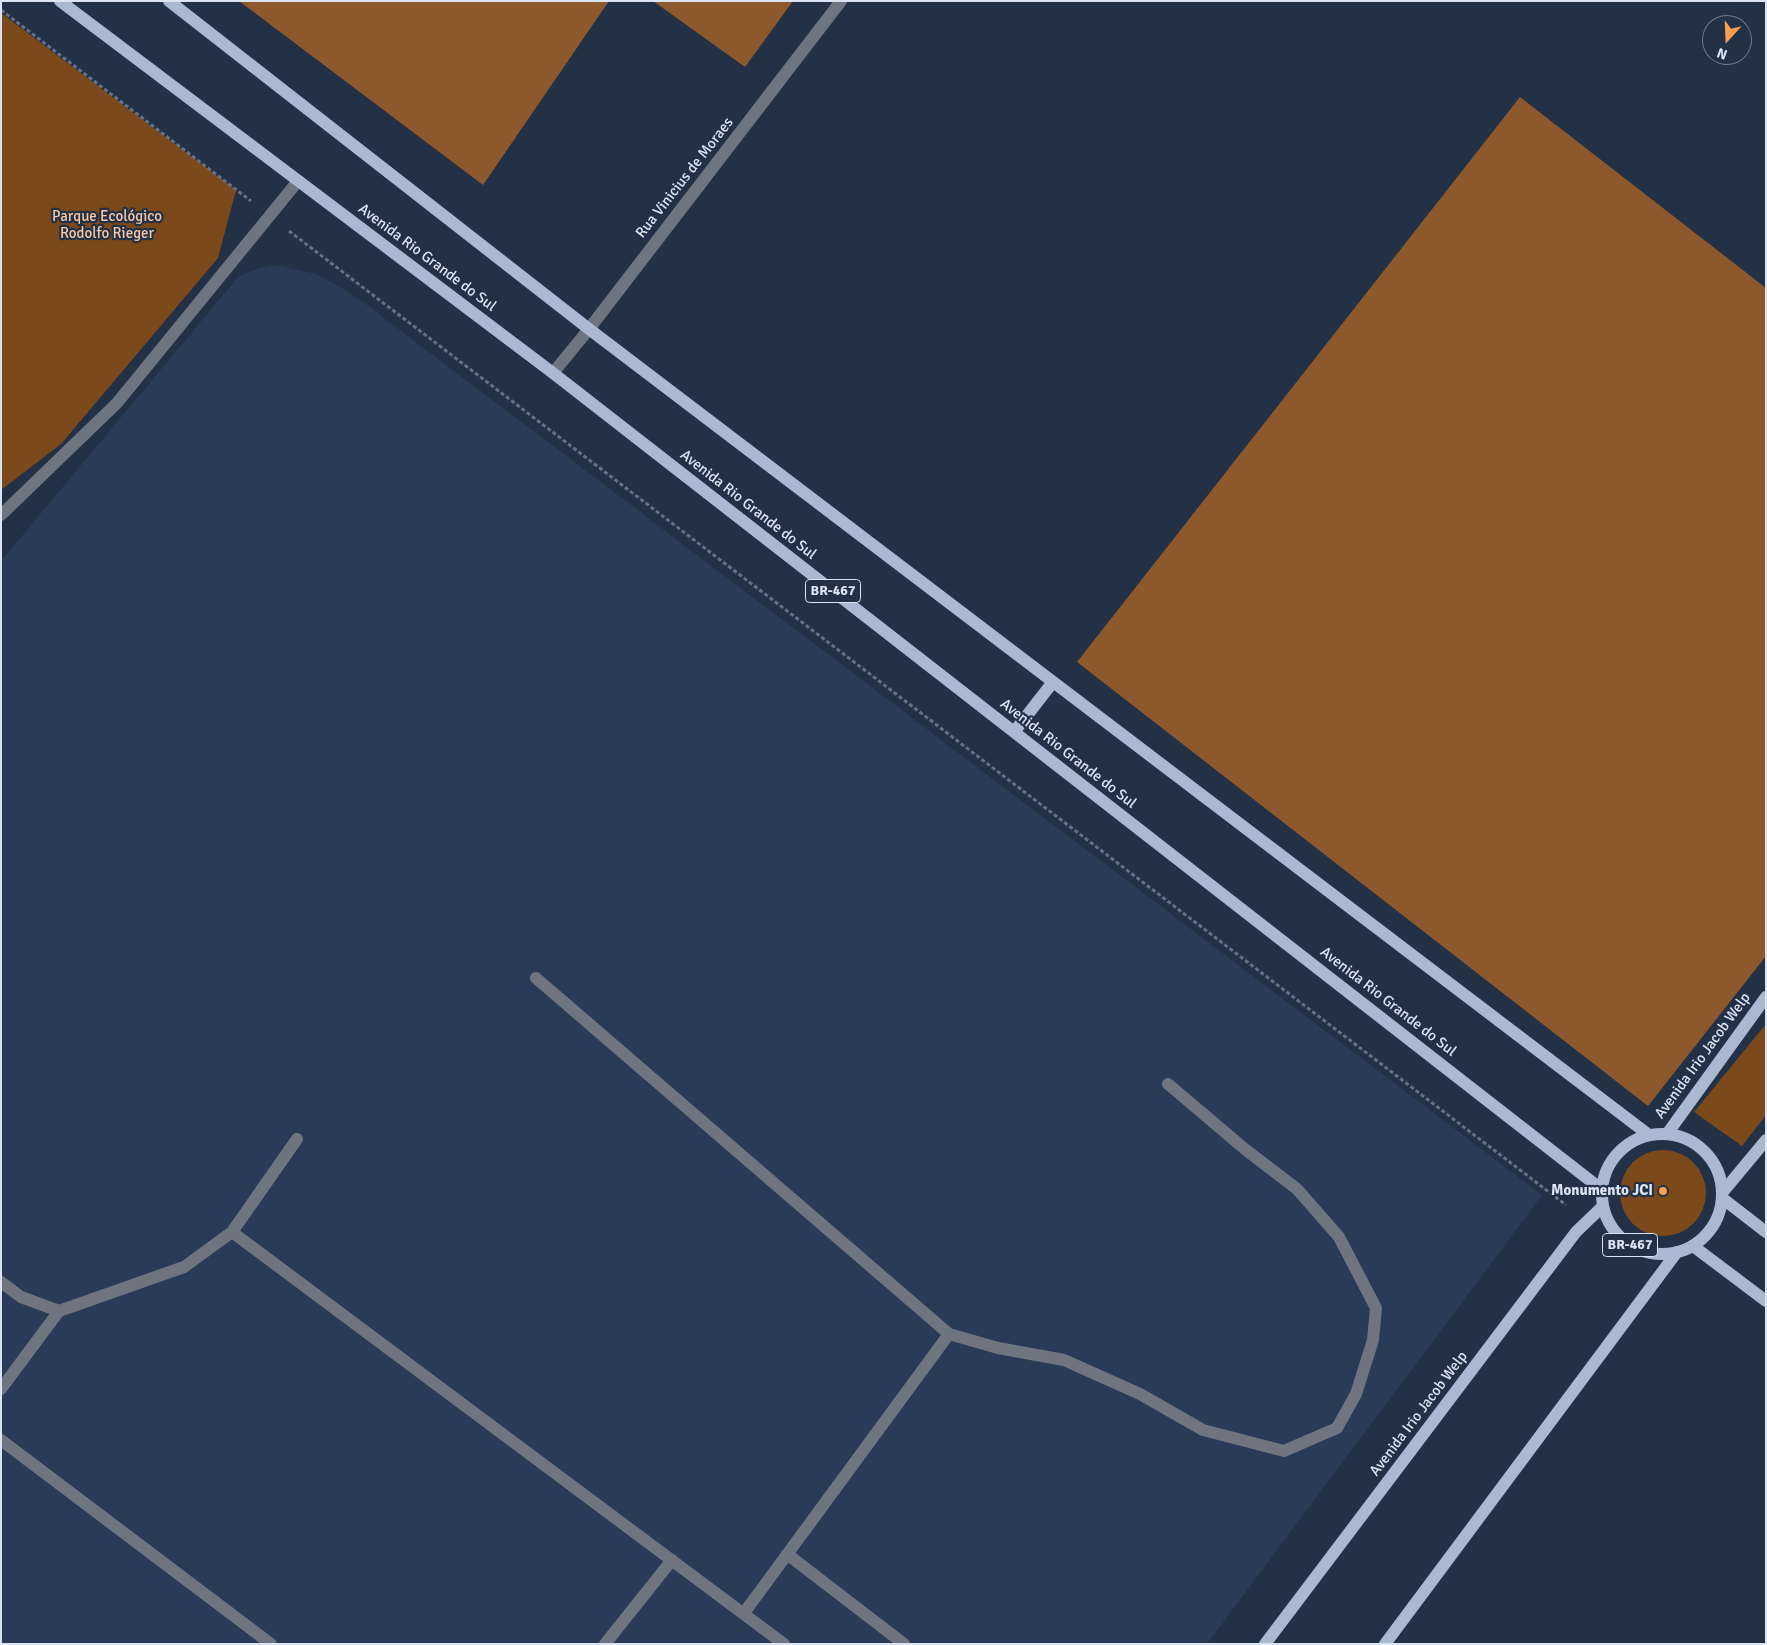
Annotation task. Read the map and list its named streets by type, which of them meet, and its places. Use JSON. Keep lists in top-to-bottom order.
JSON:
{
  "streets": {
    "main road": ["Avenida Rio Grande do Sul", "BR-467", "Avenida Irio Jacob Welp"],
    "street": ["Rua Vinicius de Moraes"]
  },
  "crossings": [
    ["Rua Vinicius de Moraes", "Avenida Rio Grande do Sul"],
    ["Avenida Rio Grande do Sul", "BR-467"],
    ["Avenida Rio Grande do Sul", "Avenida Irio Jacob Welp"],
    ["BR-467", "Avenida Irio Jacob Welp"]
  ],
  "parks": ["Parque Ecológico Rodolfo Rieger"],
  "places": ["Monumento JCI"],
  "north": "bottom"
}
